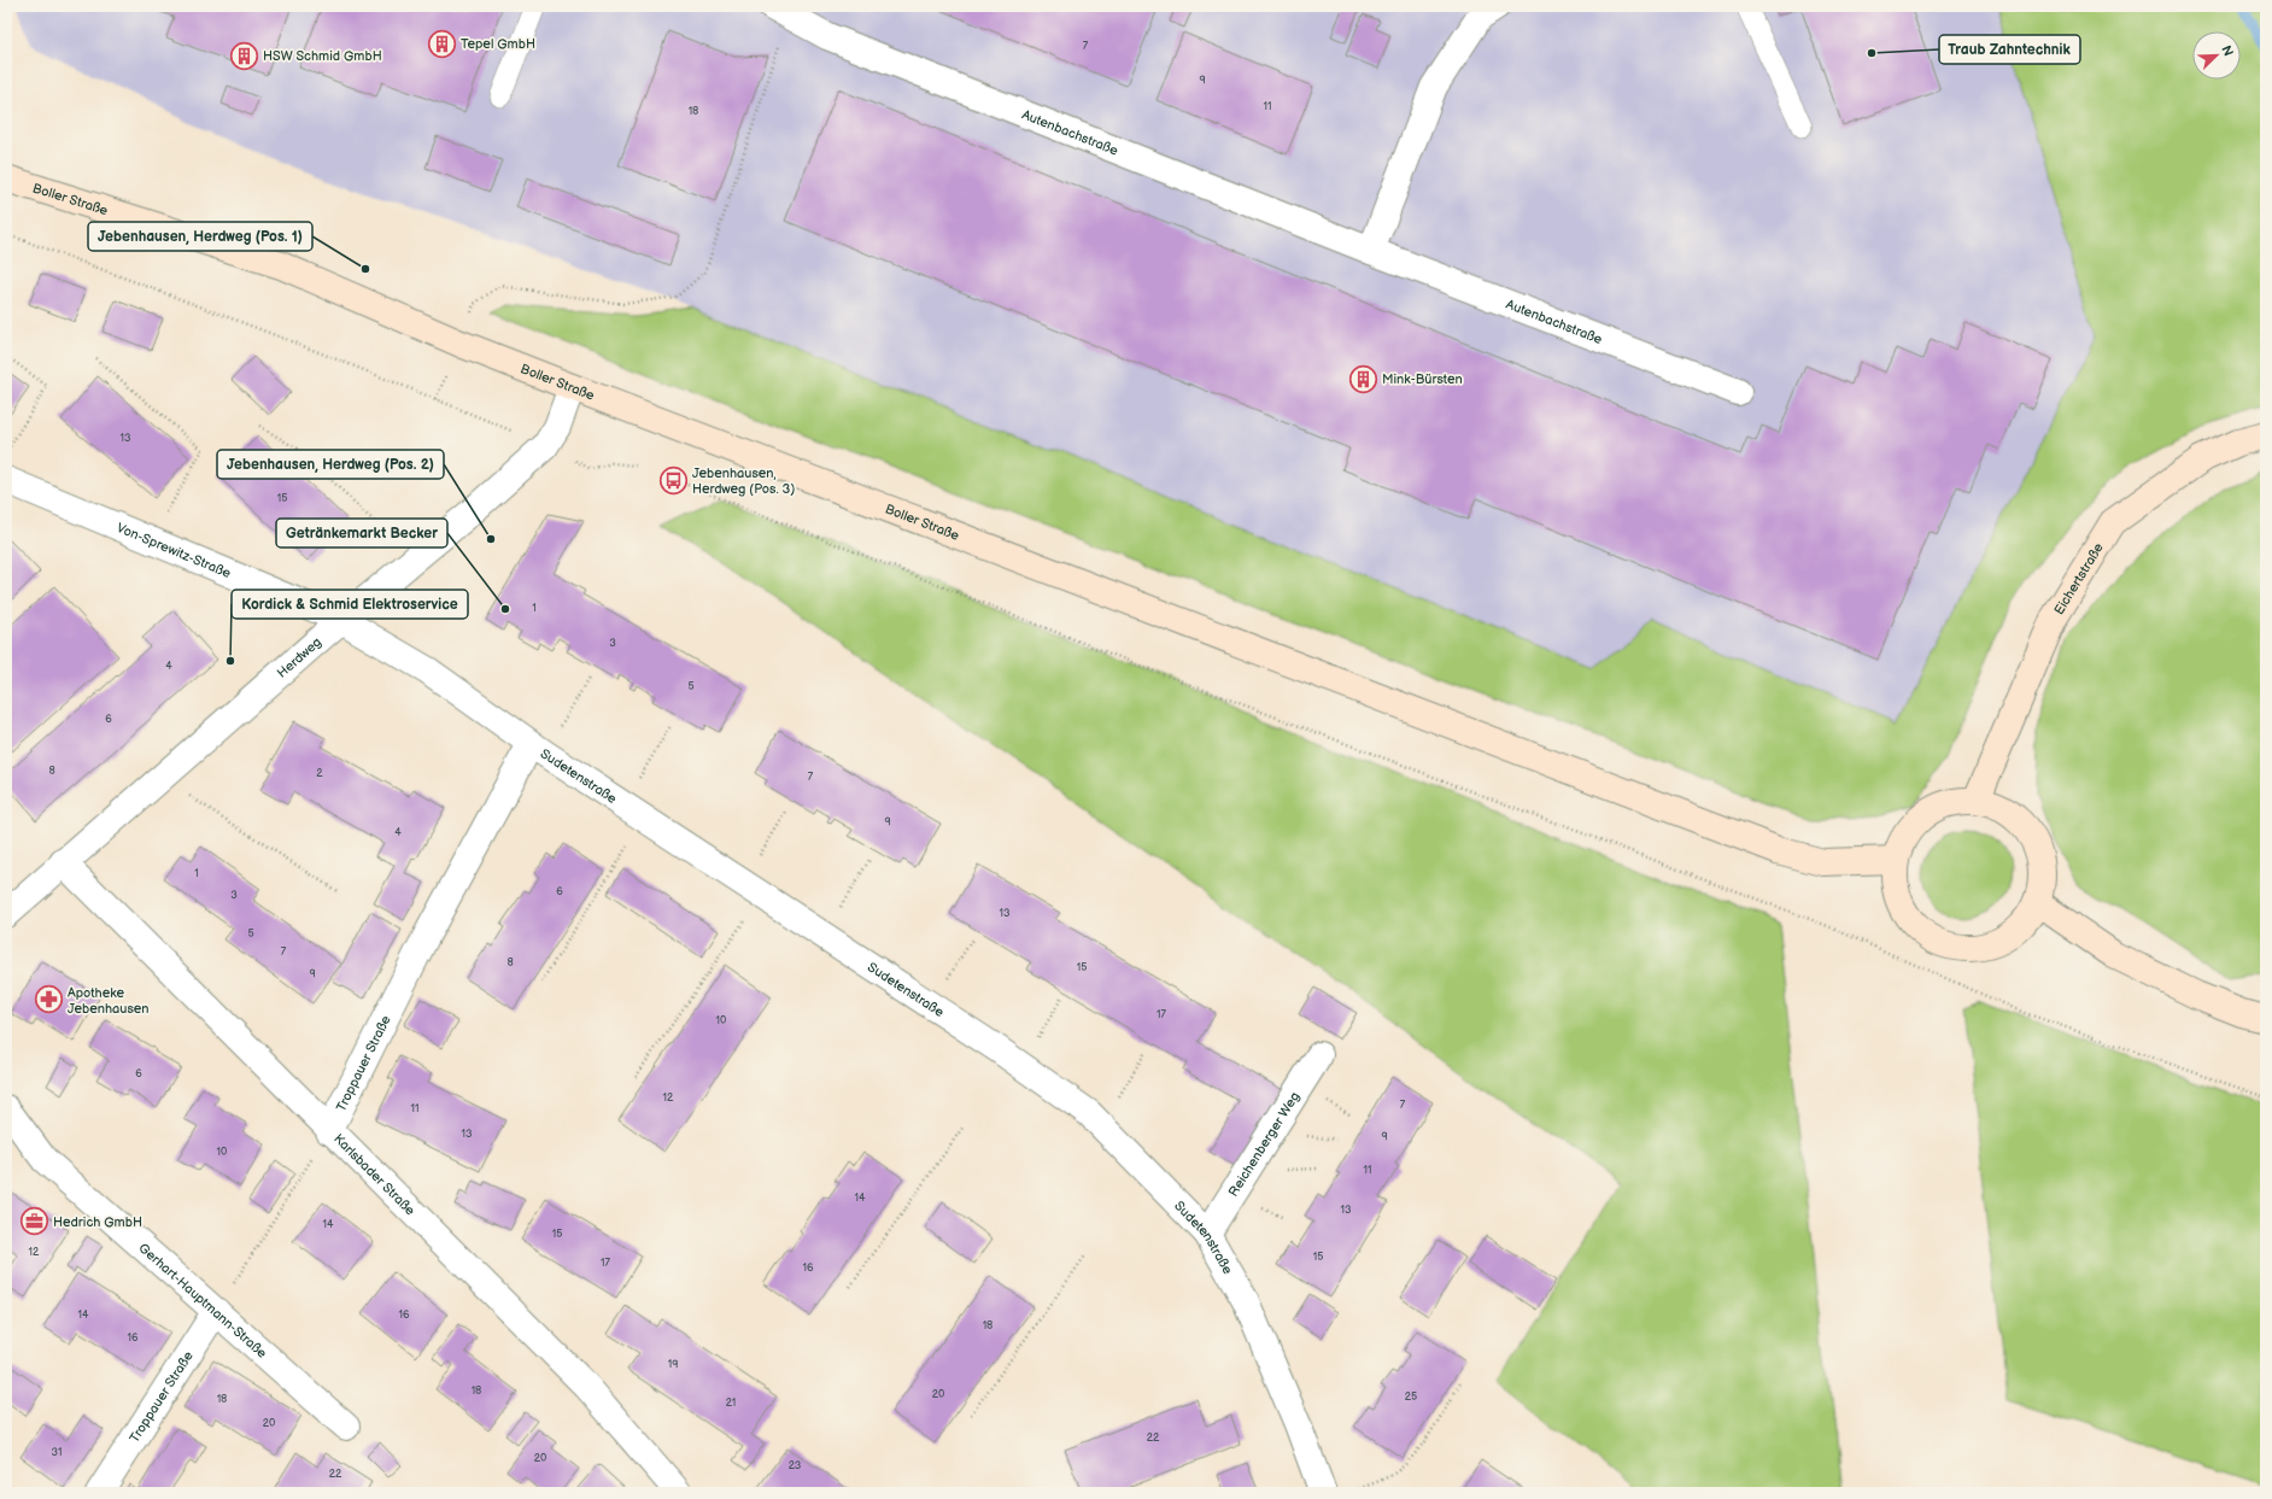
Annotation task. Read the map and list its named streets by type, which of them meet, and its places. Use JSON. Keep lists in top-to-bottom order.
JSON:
{
  "streets": {
    "main road": ["Boller Straße", "Eichertstraße"],
    "street": [
      "Autenbachstraße",
      "Von-Sprewitz-Straße",
      "Herdweg",
      "Sudetenstraße",
      "Troppauer Straße",
      "Reichenberger Weg",
      "Karlsbader Straße",
      "Gerhart-Hauptmann-Straße"
    ]
  },
  "crossings": [
    ["Boller Straße", "Eichertstraße"],
    ["Boller Straße", "Herdweg"],
    ["Von-Sprewitz-Straße", "Herdweg"],
    ["Von-Sprewitz-Straße", "Sudetenstraße"],
    ["Herdweg", "Sudetenstraße"],
    ["Herdweg", "Karlsbader Straße"],
    ["Sudetenstraße", "Troppauer Straße"],
    ["Sudetenstraße", "Reichenberger Weg"],
    ["Troppauer Straße", "Karlsbader Straße"],
    ["Troppauer Straße", "Gerhart-Hauptmann-Straße"]
  ],
  "places": {
    "building": ["Tepel GmbH", "HSW Schmid GmbH", "Mink-Bürsten"],
    "other": [
      "Traub Zahntechnik",
      "Jebenhausen, Herdweg (Pos. 1)",
      "Jebenhausen, Herdweg (Pos. 2)",
      "Getränkemarkt Becker",
      "Kordick & Schmid Elektroservice"
    ],
    "bus stop": ["Jebenhausen, Herdweg (Pos. 3)"],
    "pharmacy": ["Apotheke Jebenhausen"],
    "office": ["Hedrich GmbH"]
  },
  "house_numbers": [
    "7",
    "9",
    "11",
    "18",
    "13",
    "15",
    "1",
    "3",
    "4",
    "5",
    "6",
    "8",
    "2",
    "7",
    "9",
    "4",
    "1",
    "6",
    "3",
    "13",
    "5",
    "7",
    "8",
    "15",
    "9",
    "17",
    "10",
    "6",
    "12",
    "7",
    "11",
    "13",
    "9",
    "10",
    "11",
    "14",
    "13",
    "14",
    "15",
    "12",
    "15",
    "17",
    "16",
    "14",
    "16",
    "18",
    "16",
    "19",
    "18",
    "20",
    "25",
    "18",
    "21",
    "20",
    "22",
    "31",
    "20",
    "23",
    "22"
  ],
  "north": "top right"
}
